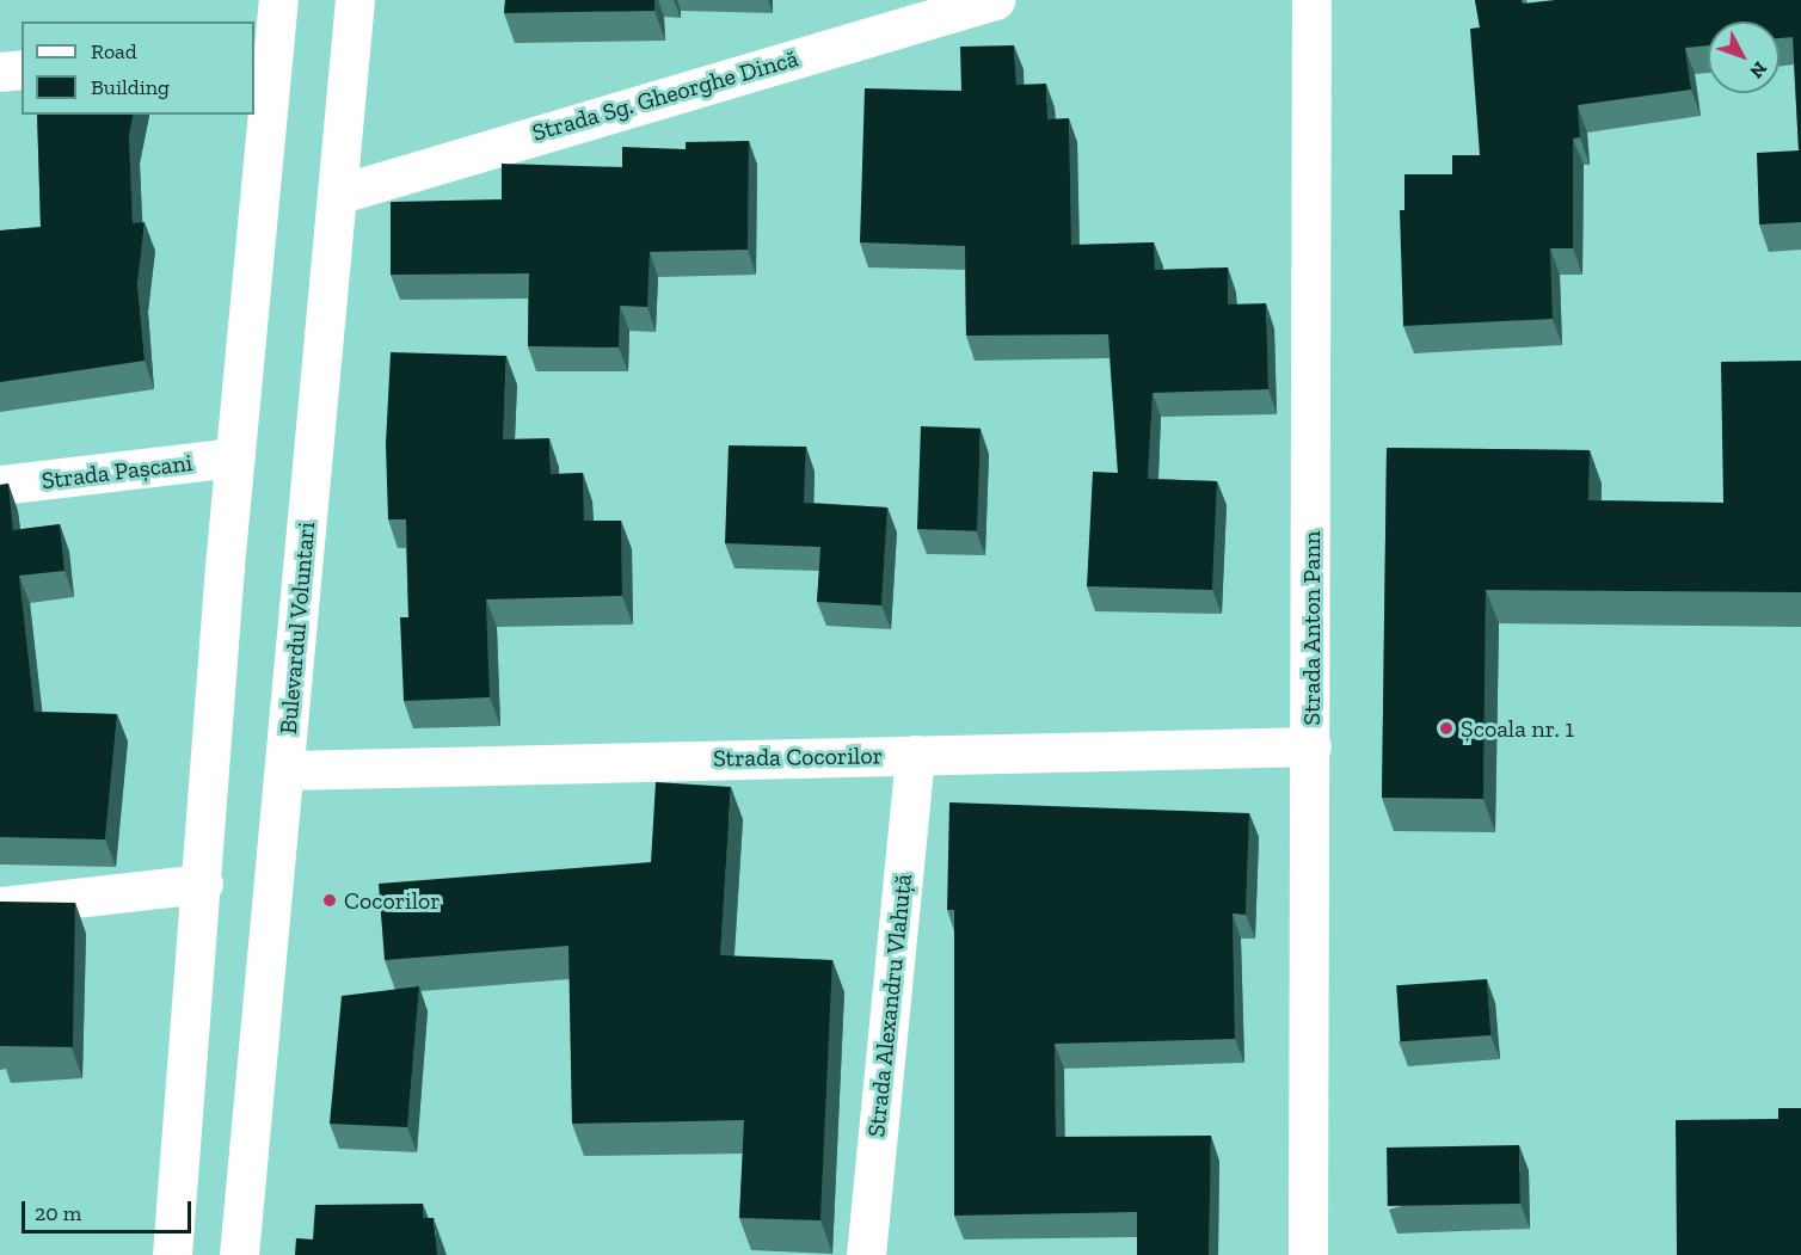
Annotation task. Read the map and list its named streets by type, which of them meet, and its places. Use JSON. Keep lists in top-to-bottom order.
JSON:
{
  "streets": {
    "main road": [
      "Strada Sg. Gheorghe Dincă",
      "Strada Pașcani",
      "Bulevardul Voluntari",
      "Strada Anton Pann",
      "Strada Cocorilor",
      "Strada Alexandru Vlahuță"
    ]
  },
  "crossings": [
    ["Strada Sg. Gheorghe Dincă", "Bulevardul Voluntari"],
    ["Bulevardul Voluntari", "Strada Cocorilor"],
    ["Strada Anton Pann", "Strada Cocorilor"],
    ["Strada Cocorilor", "Strada Alexandru Vlahuță"]
  ],
  "places": ["Școala nr. 1", "Cocorilor"],
  "legend": ["Road", "Building"],
  "scale_bar": "20 m",
  "north": "bottom right"
}
